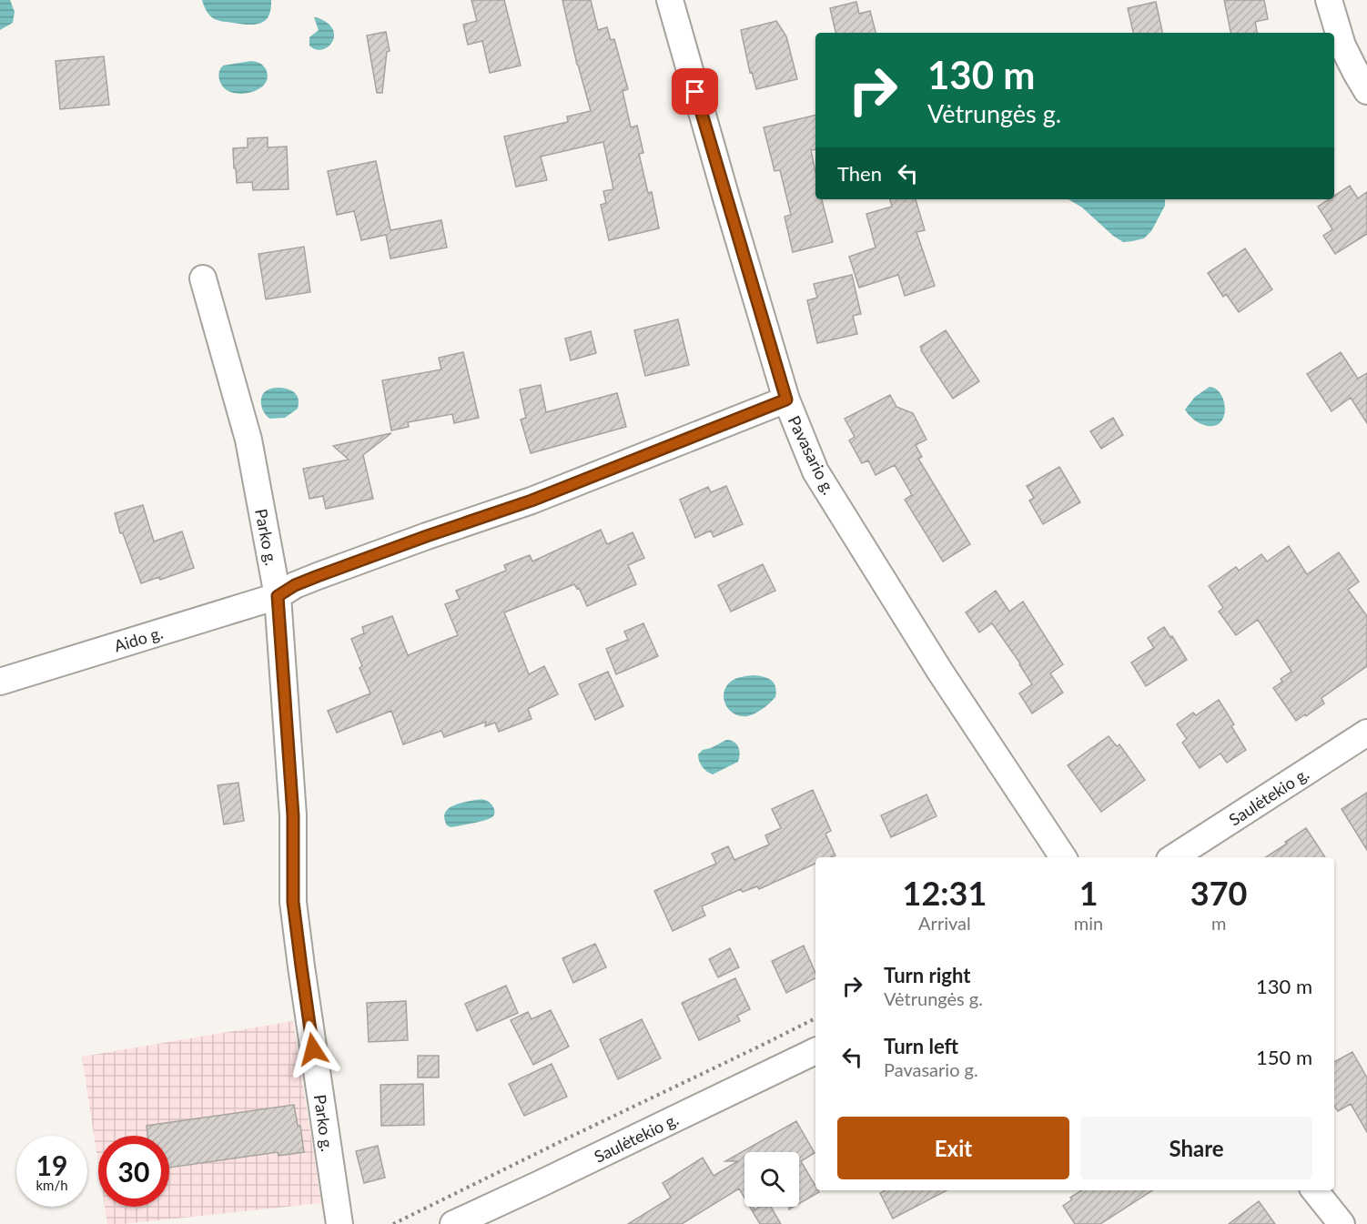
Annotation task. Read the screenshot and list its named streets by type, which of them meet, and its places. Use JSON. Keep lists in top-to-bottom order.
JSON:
{
  "streets": {
    "street": [
      "Pavasario g.",
      "Parko g.",
      "Aido g.",
      "Saulėtekio g."
    ]
  },
  "crossings": [
    ["Pavasario g.", "Aido g."],
    ["Parko g.", "Aido g."]
  ],
  "page": {
    "turn": ["130 m", "Vėtrungės g."],
    "then": "Then",
    "eta": [
      "12:31",
      "Arrival",
      "1",
      "min",
      "370",
      "m"
    ],
    "list": [
      {
        "name": "Turn right",
        "note": "Vėtrungės g.",
        "value": "130 m"
      },
      {
        "name": "Turn left",
        "note": "Pavasario g.",
        "value": "150 m"
      }
    ],
    "buttons": ["Exit", "Share"],
    "speed": "19 km/h",
    "limit": "30"
  }
}
